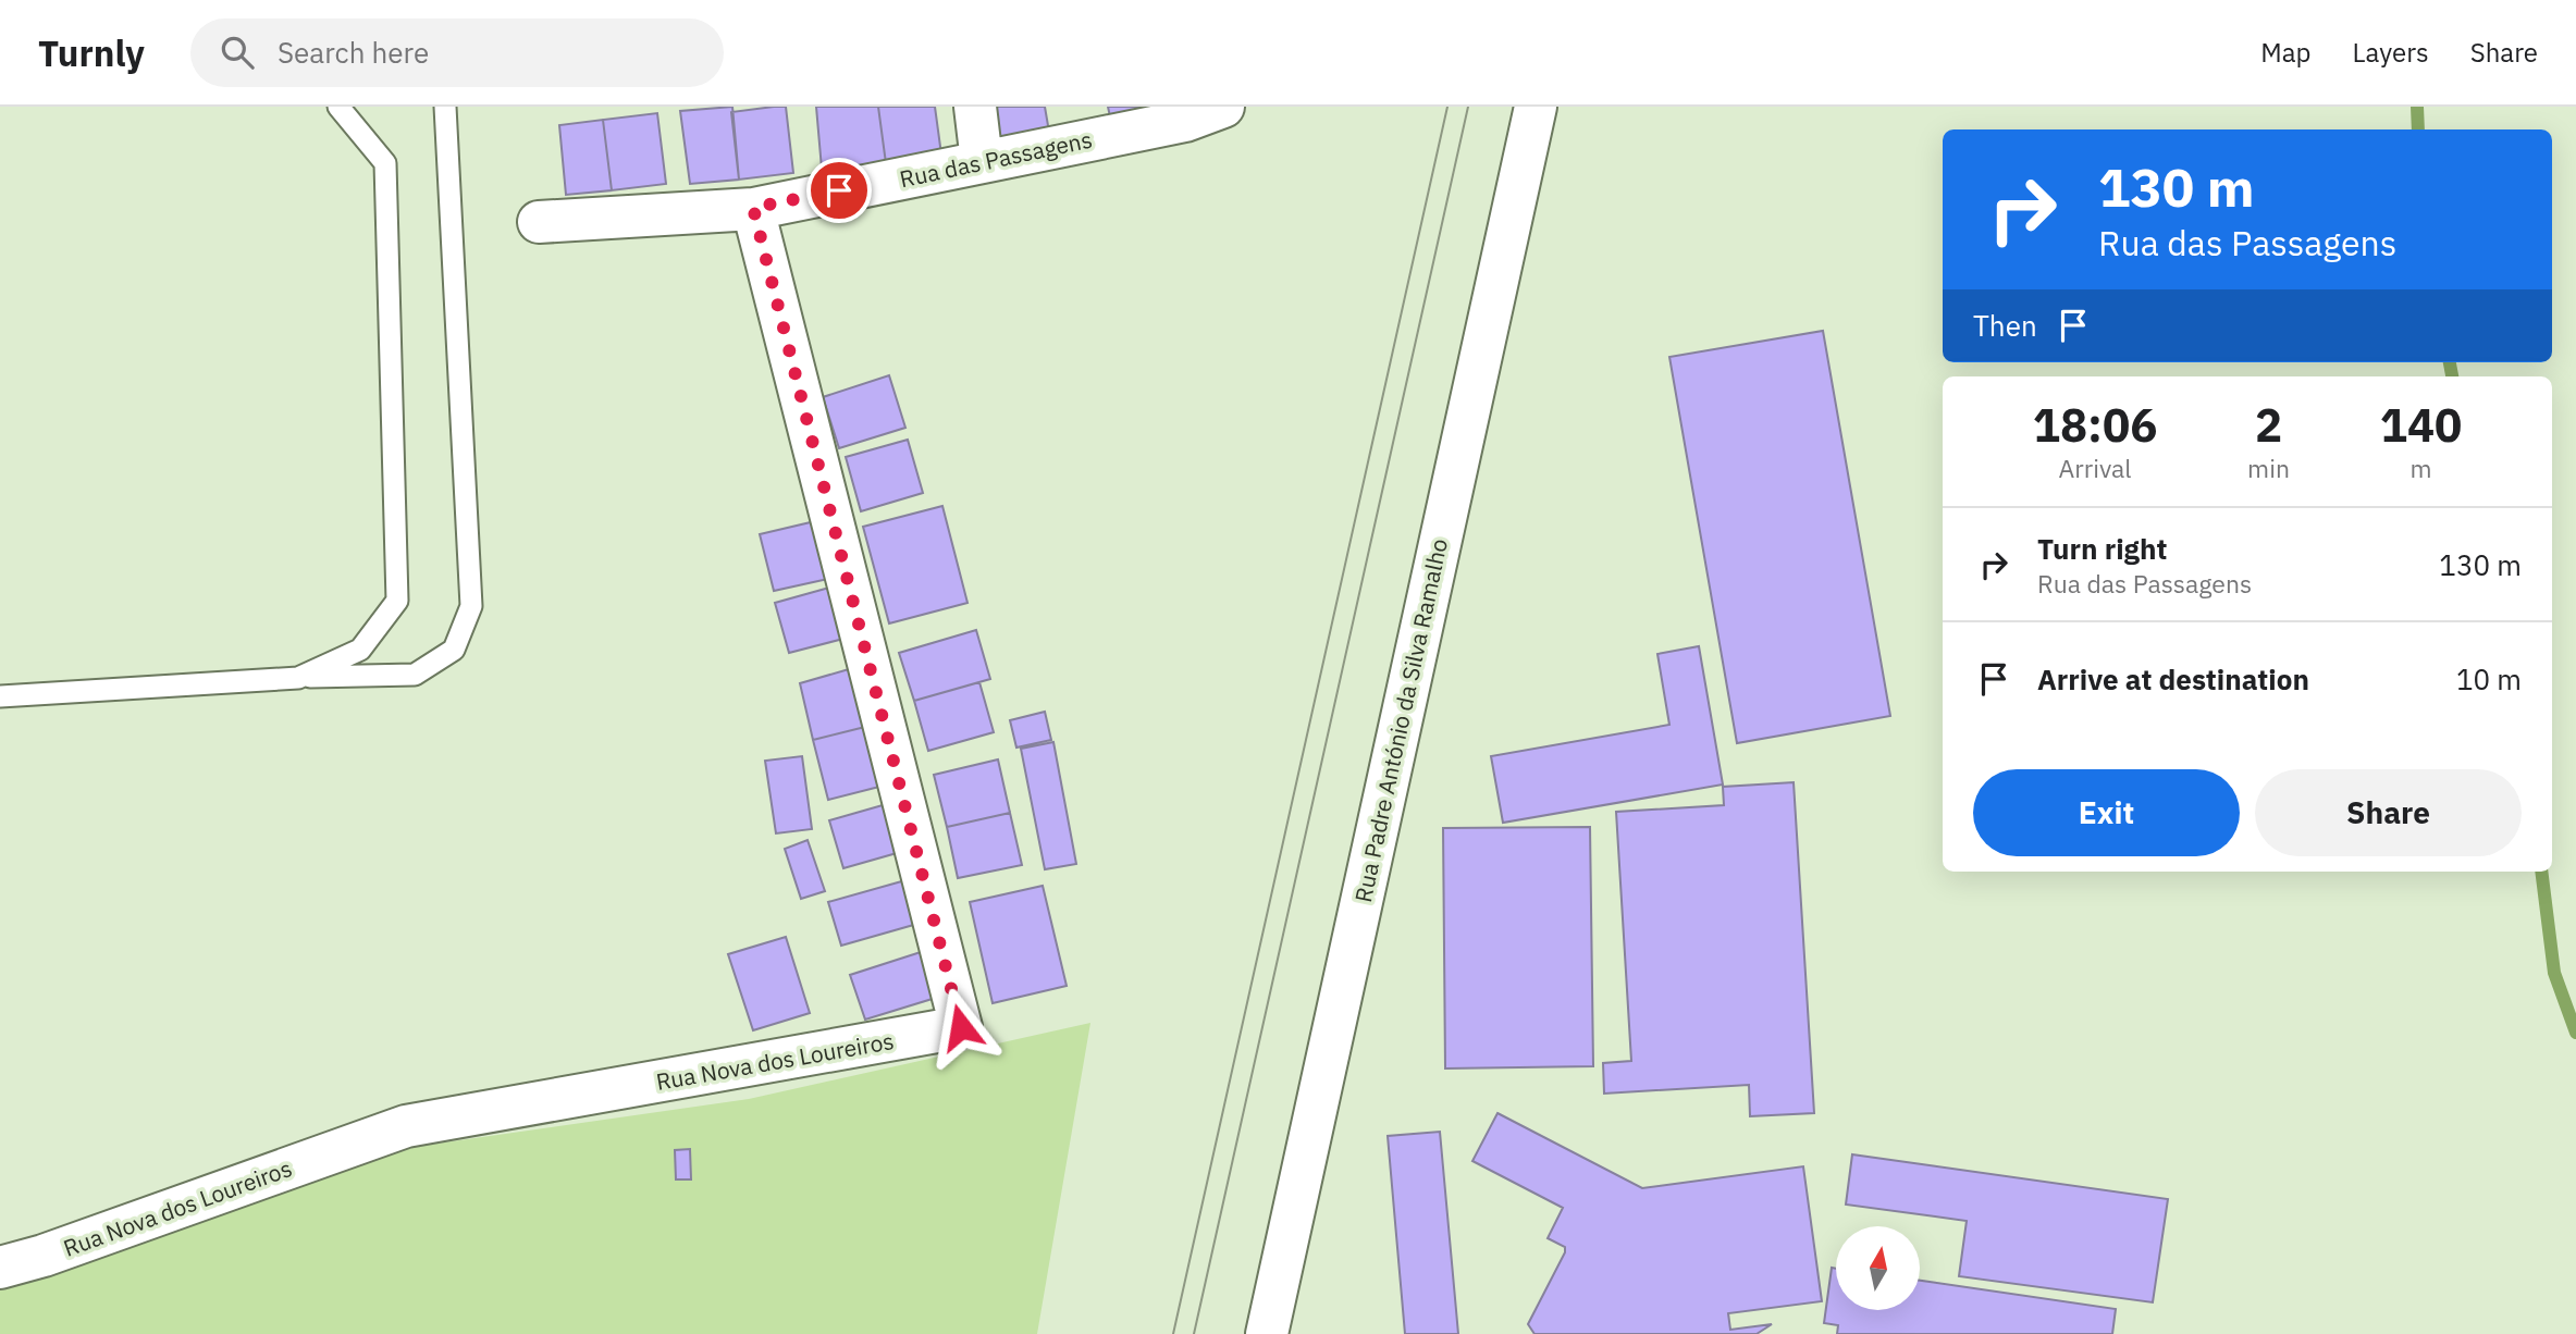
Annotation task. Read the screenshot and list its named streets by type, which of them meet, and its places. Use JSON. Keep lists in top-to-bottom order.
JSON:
{
  "streets": {
    "street": ["Rua das Passagens", "Rua Padre António da Silva Ramalho", "Rua Nova dos Loureiros"]
  },
  "crossings": [
    ["Rua das Passagens", "Rua Nova dos Loureiros"]
  ],
  "north": "top",
  "page": {
    "header": "Turnly",
    "search": "Search here",
    "nav": ["Map", "Layers", "Share"],
    "turn": ["130 m", "Rua das Passagens"],
    "then": "Then",
    "eta": [
      "18:06",
      "Arrival",
      "2",
      "min",
      "140",
      "m"
    ],
    "list": [
      {
        "name": "Turn right",
        "note": "Rua das Passagens",
        "value": "130 m"
      },
      {
        "name": "Arrive at destination",
        "value": "10 m"
      }
    ],
    "buttons": ["Exit", "Share"]
  }
}
